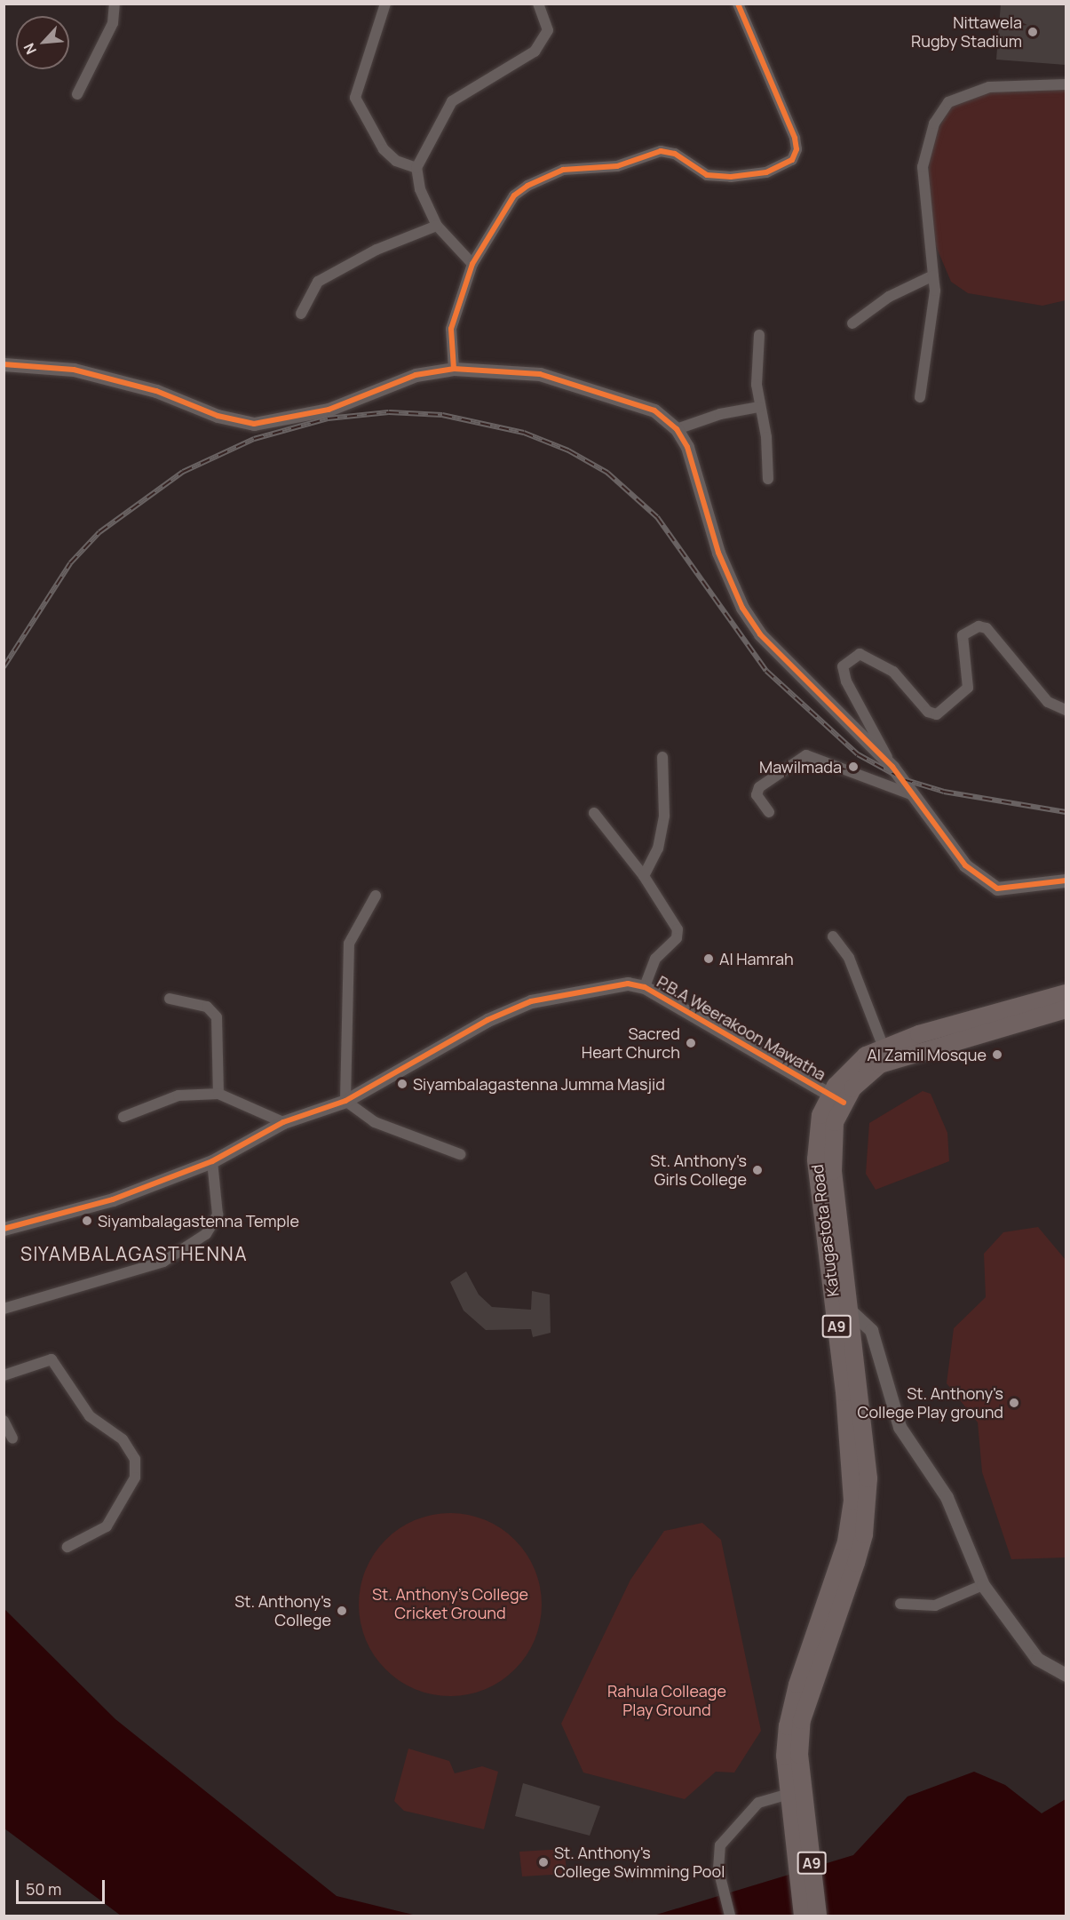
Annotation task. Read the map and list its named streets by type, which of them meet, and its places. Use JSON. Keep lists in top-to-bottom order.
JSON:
{
  "streets": {
    "highway": ["Katugastota Road", "A9"],
    "street": ["P.B.A Weerakoon Mawatha"]
  },
  "crossings": [
    ["P.B.A Weerakoon Mawatha", "Katugastota Road"],
    ["Katugastota Road", "A9"]
  ],
  "districts": ["SIYAMBALAGASTHENNA"],
  "parks": ["St. Anthony's College Cricket Ground", "Rahula Colleage Play Ground"],
  "places": [
    "Nittawela Rugby Stadium",
    "Mawilmada",
    "Al Hamrah",
    "Sacred Heart Church",
    "Al Zamil Mosque",
    "Siyambalagastenna Jumma Masjid",
    "St. Anthony's Girls College",
    "Siyambalagastenna Temple",
    "St. Anthony's College Play ground",
    "St. Anthony's College",
    "St. Anthony's College Swimming Pool"
  ],
  "scale_bar": "50 m",
  "north": "bottom left"
}
